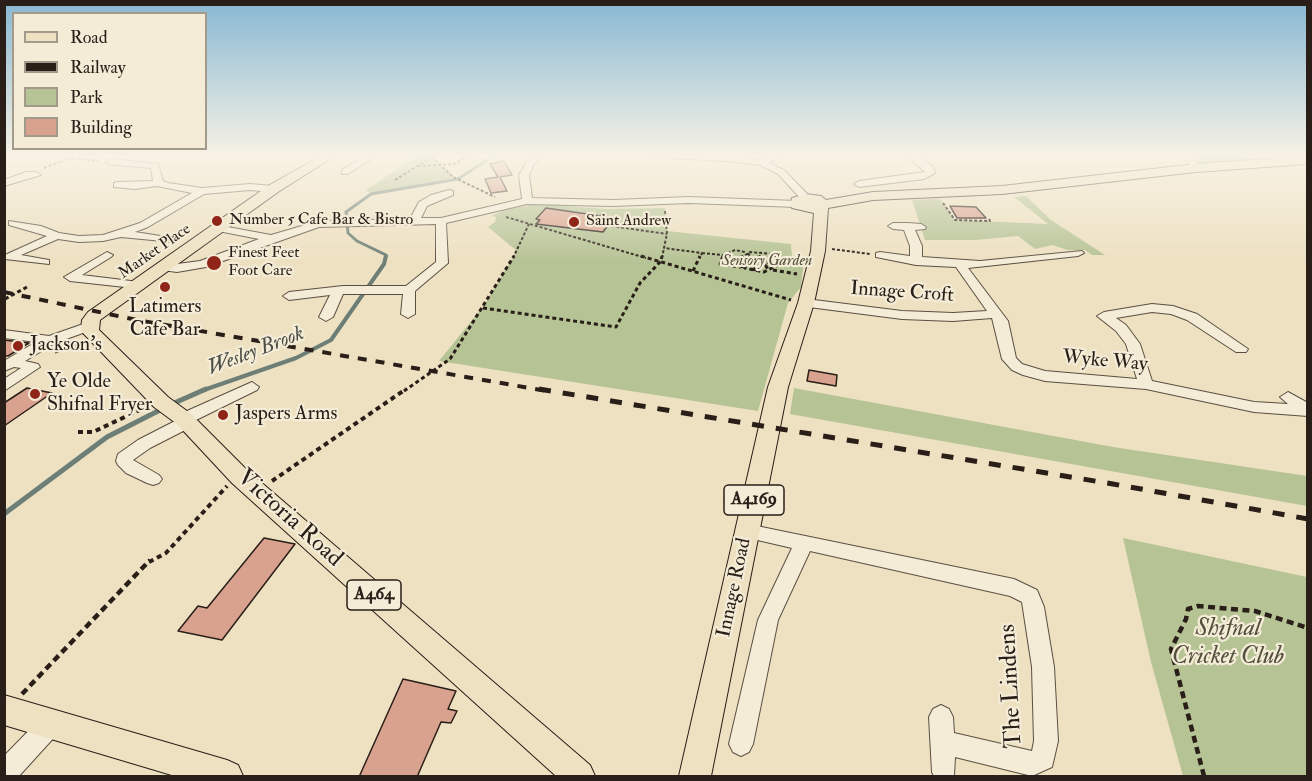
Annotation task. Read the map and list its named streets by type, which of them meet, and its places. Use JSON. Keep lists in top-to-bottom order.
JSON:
{
  "streets": {
    "main road": [
      "Market Place",
      "A4169",
      "Victoria Road",
      "Innage Road",
      "A464"
    ],
    "street": ["Innage Croft", "Wyke Way", "The Lindens"]
  },
  "crossings": [
    ["Market Place", "Victoria Road"],
    ["Innage Croft", "Wyke Way"],
    ["Innage Croft", "Innage Road"],
    ["Innage Road", "The Lindens"]
  ],
  "water": ["Wesley Brook"],
  "parks": ["Sensory Garden", "Shifnal Cricket Club"],
  "places": [
    "Number 5 Cafe Bar & Bistro",
    "Saint Andrew",
    "Finest Feet Foot Care",
    "Latimers Cafe Bar",
    "Jackson's",
    "Ye Olde Shifnal Fryer",
    "Jaspers Arms"
  ],
  "legend": [
    "Road",
    "Railway",
    "Park",
    "Building"
  ]
}
